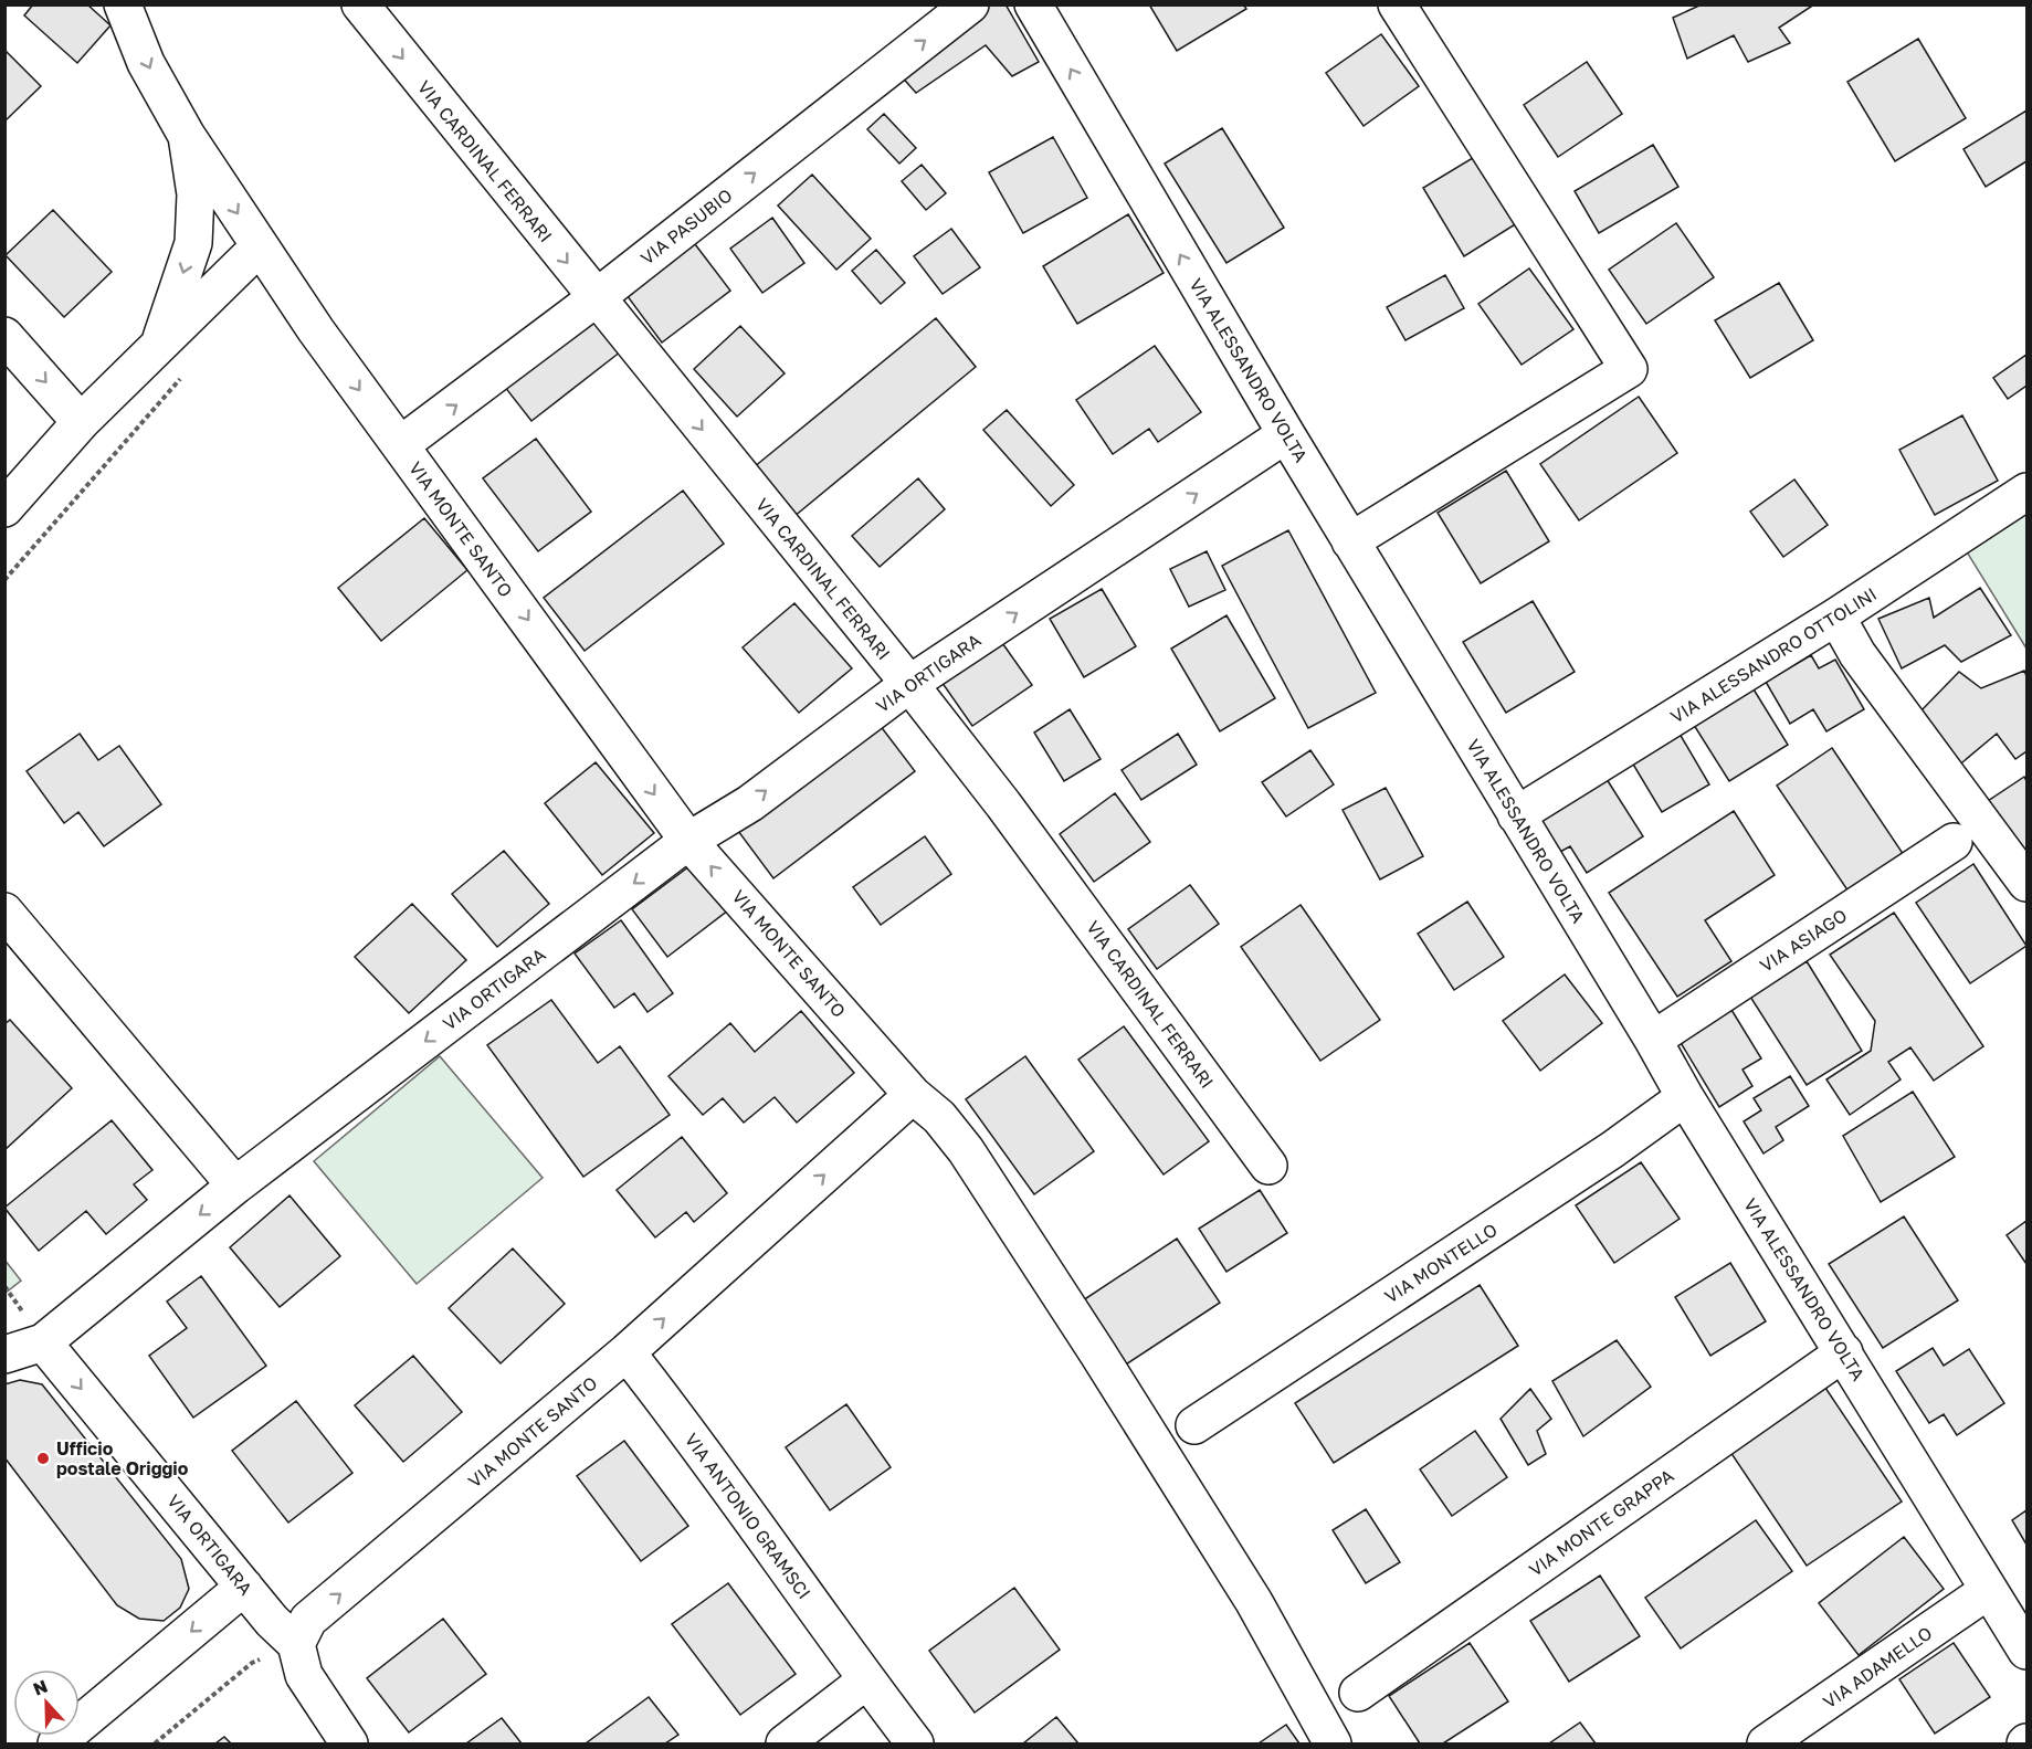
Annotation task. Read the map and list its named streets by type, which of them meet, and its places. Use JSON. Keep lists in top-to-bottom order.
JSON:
{
  "streets": {
    "street": [
      "VIA CARDINAL FERRARI",
      "VIA PASUBIO",
      "VIA ALESSANDRO VOLTA",
      "VIA MONTE SANTO",
      "VIA ALESSANDRO OTTOLINI",
      "VIA ORTIGARA",
      "VIA ASIAGO",
      "VIA MONTELLO",
      "VIA ANTONIO GRAMSCI",
      "VIA MONTE GRAPPA",
      "VIA ADAMELLO"
    ]
  },
  "crossings": [
    ["VIA CARDINAL FERRARI", "VIA PASUBIO"],
    ["VIA CARDINAL FERRARI", "VIA ORTIGARA"],
    ["VIA PASUBIO", "VIA MONTE SANTO"],
    ["VIA ALESSANDRO VOLTA", "VIA ALESSANDRO OTTOLINI"],
    ["VIA ALESSANDRO VOLTA", "VIA ORTIGARA"],
    ["VIA ALESSANDRO VOLTA", "VIA ASIAGO"],
    ["VIA ALESSANDRO VOLTA", "VIA MONTELLO"],
    ["VIA ALESSANDRO VOLTA", "VIA MONTE GRAPPA"],
    ["VIA ALESSANDRO VOLTA", "VIA ADAMELLO"],
    ["VIA MONTE SANTO", "VIA ORTIGARA"],
    ["VIA MONTE SANTO", "VIA ANTONIO GRAMSCI"]
  ],
  "one_way": ["VIA CARDINAL FERRARI", "VIA PASUBIO"],
  "places": ["Ufficio postale Origgio"],
  "north": "top"
}
